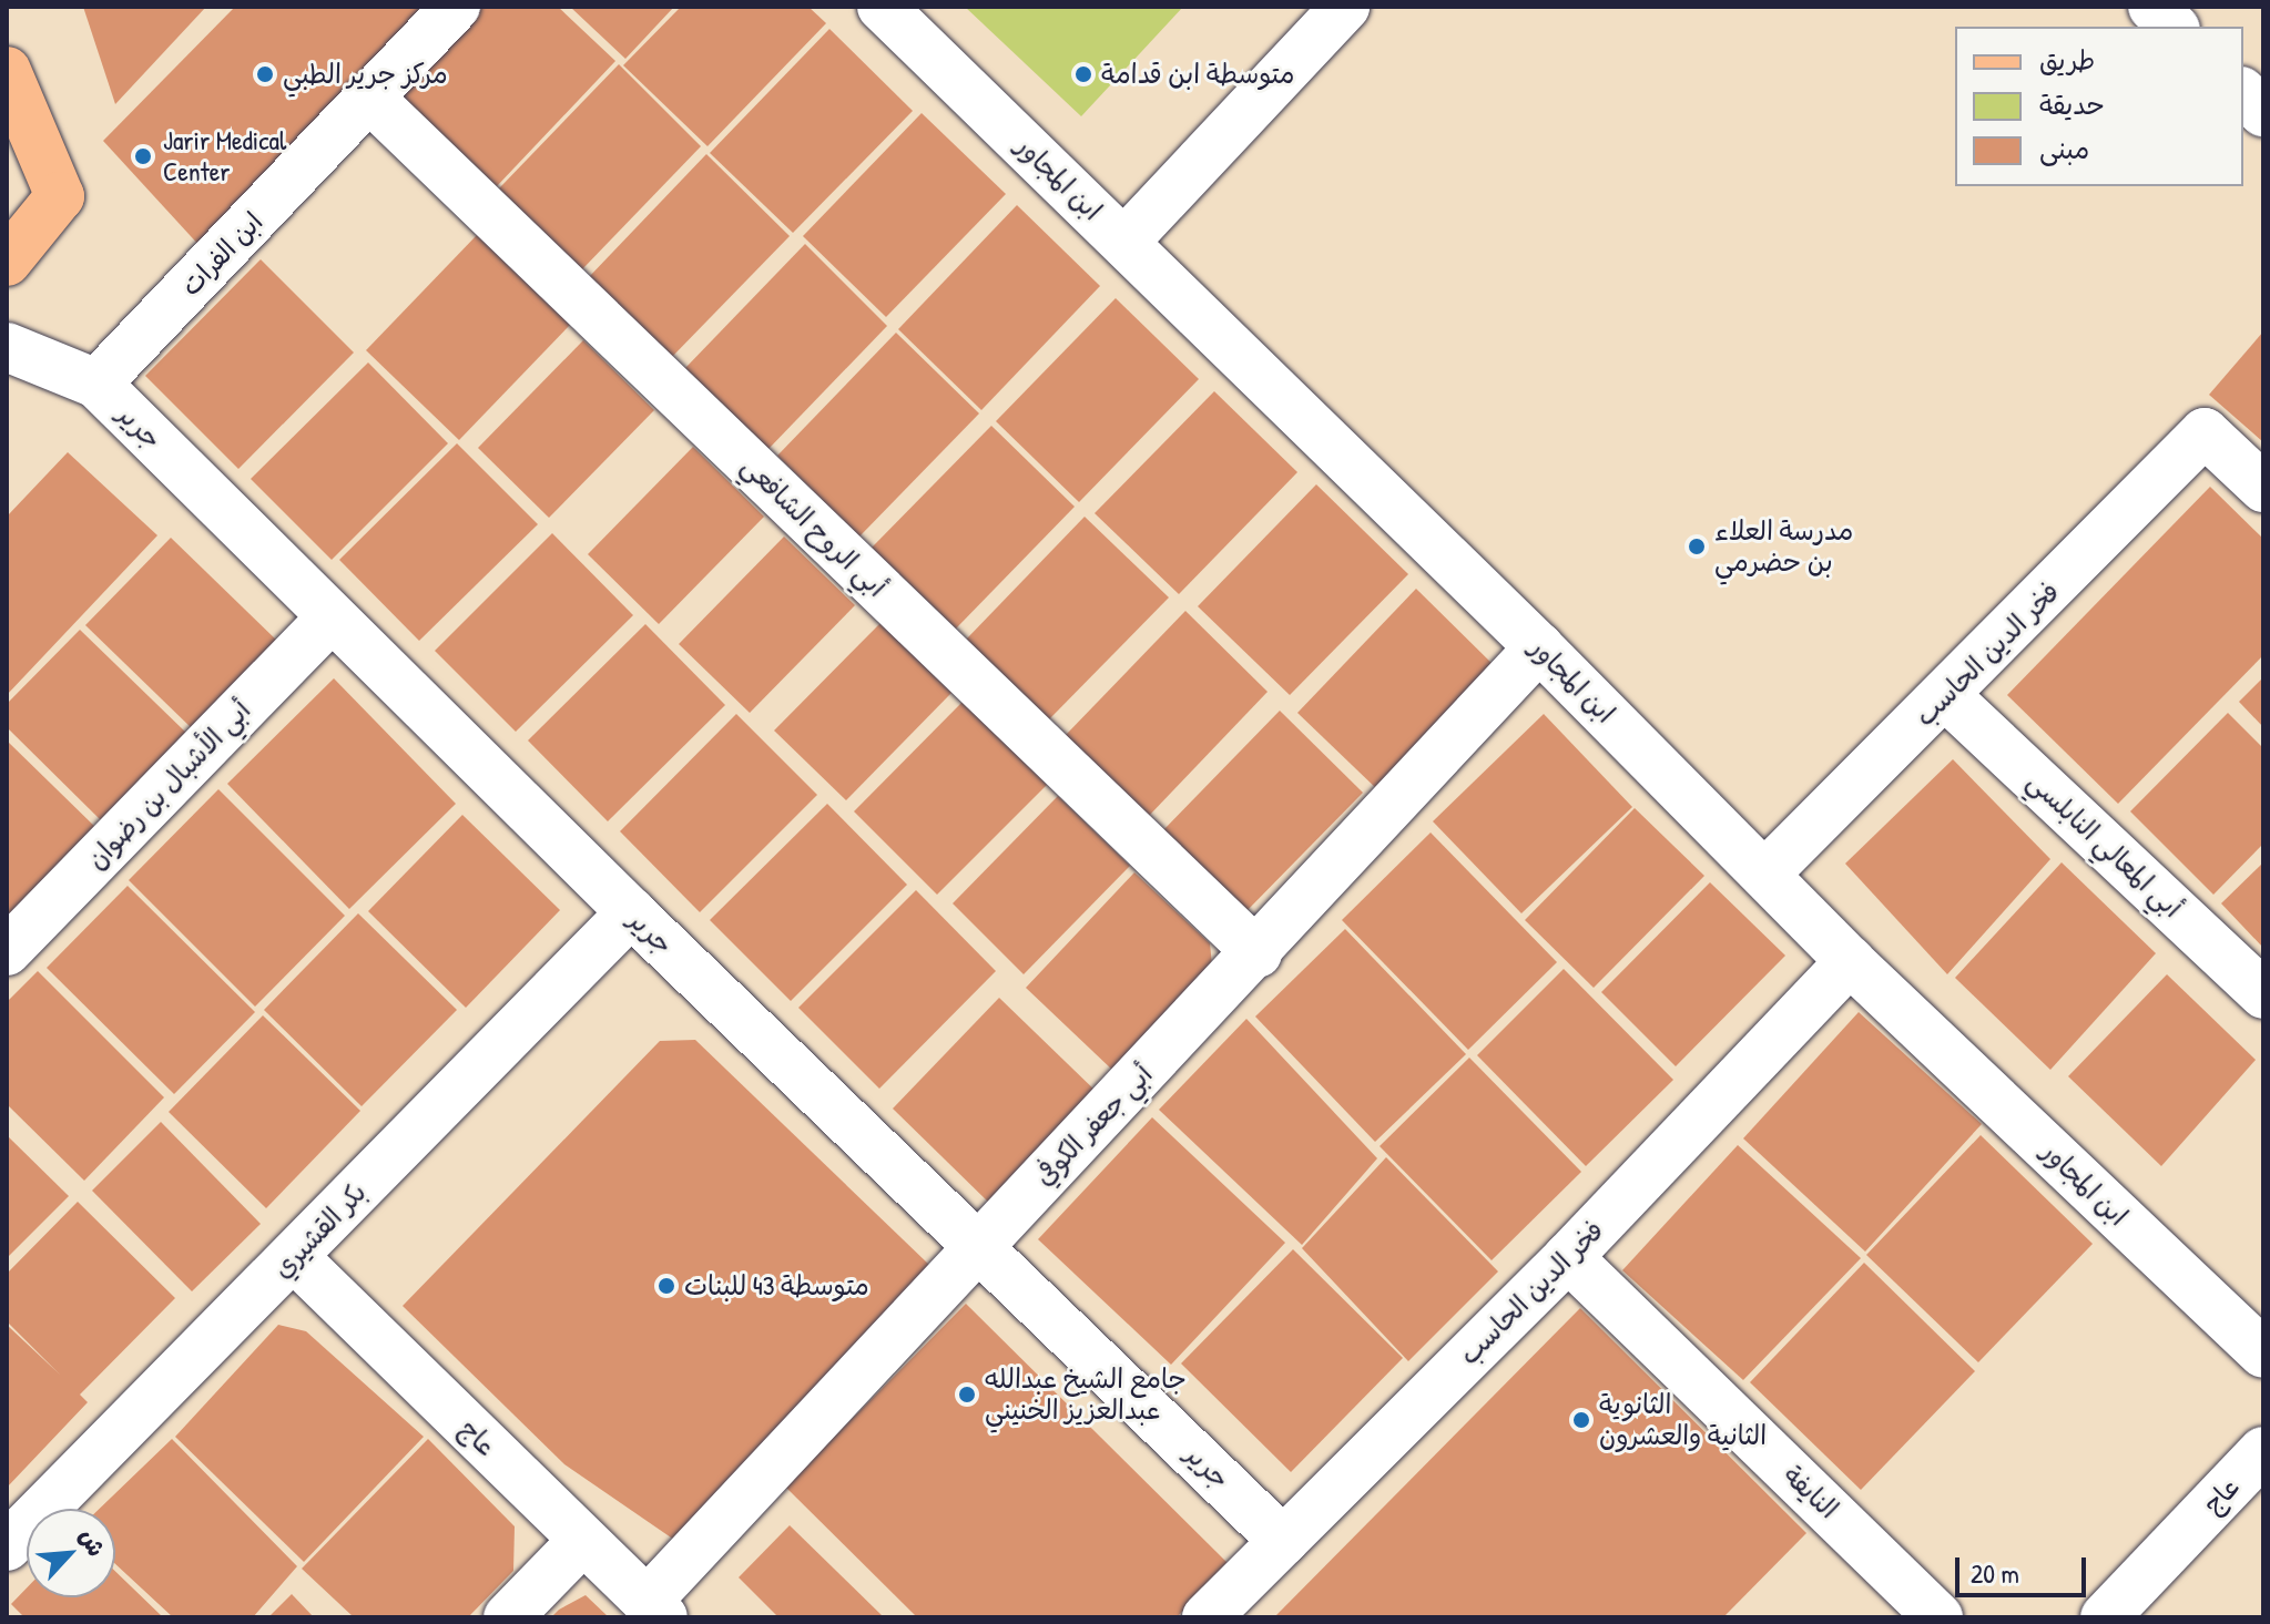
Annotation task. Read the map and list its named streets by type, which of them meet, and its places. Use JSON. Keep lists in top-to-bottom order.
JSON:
{
  "streets": {
    "street": [
      "ابن المجاور",
      "ابن الفرات",
      "جرير",
      "أبي الروح الشافعي",
      "فخر الدين الحاسب",
      "أبي الأشبال بن رضوان",
      "أبي المعالي النابلسي",
      "أبي جعفر الكوفي",
      "بكر القشيري",
      "عاج",
      "النايفة"
    ]
  },
  "crossings": [
    ["ابن المجاور", "فخر الدين الحاسب"],
    ["ابن المجاور", "أبي جعفر الكوفي"],
    ["ابن الفرات", "جرير"],
    ["ابن الفرات", "أبي الروح الشافعي"],
    ["جرير", "فخر الدين الحاسب"],
    ["جرير", "أبي الأشبال بن رضوان"],
    ["جرير", "أبي جعفر الكوفي"],
    ["جرير", "بكر القشيري"],
    ["أبي الروح الشافعي", "أبي جعفر الكوفي"],
    ["فخر الدين الحاسب", "أبي المعالي النابلسي"],
    ["فخر الدين الحاسب", "النايفة"],
    ["أبي جعفر الكوفي", "عاج"],
    ["بكر القشيري", "عاج"]
  ],
  "places": [
    "مركز جرير الطبي",
    "متوسطة ابن قدامة",
    "Jarir Medical Center",
    "مدرسة العلاء بن حضرمي",
    "متوسطة 43 للبنات",
    "جامع الشيخ عبدالله عبدالعزيز الخنيني",
    "الثانوية الثانية والعشرون"
  ],
  "legend": ["طريق", "حديقة", "مبنى"],
  "scale_bar": "20 m",
  "north": "top right"
}
